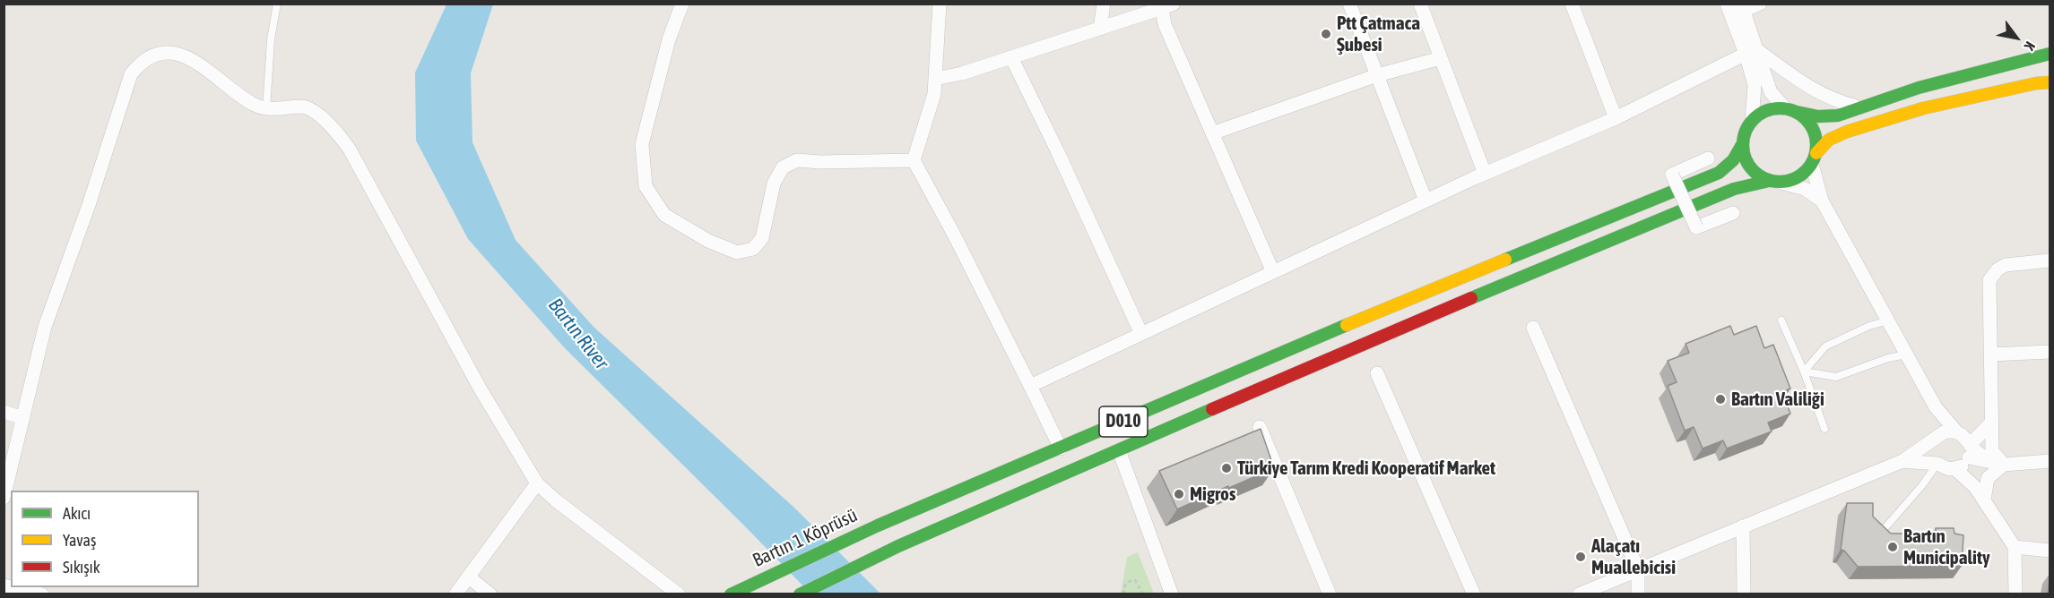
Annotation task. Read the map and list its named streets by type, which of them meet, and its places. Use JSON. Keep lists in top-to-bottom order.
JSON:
{
  "streets": {
    "highway": ["D010", "Bartın 1 Köprüsü"]
  },
  "crossings": [
    ["D010", "Bartın 1 Köprüsü"]
  ],
  "water": ["Bartın River"],
  "places": [
    "Ptt Çatmaca Şubesi",
    "Bartın Valiliği",
    "Türkiye Tarım Kredi Kooperatif Market",
    "Migros",
    "Bartın Municipality",
    "Alaçatı Muallebicisi"
  ],
  "legend": ["Akıcı", "Yavaş", "Sıkışık"],
  "north": "bottom right"
}
